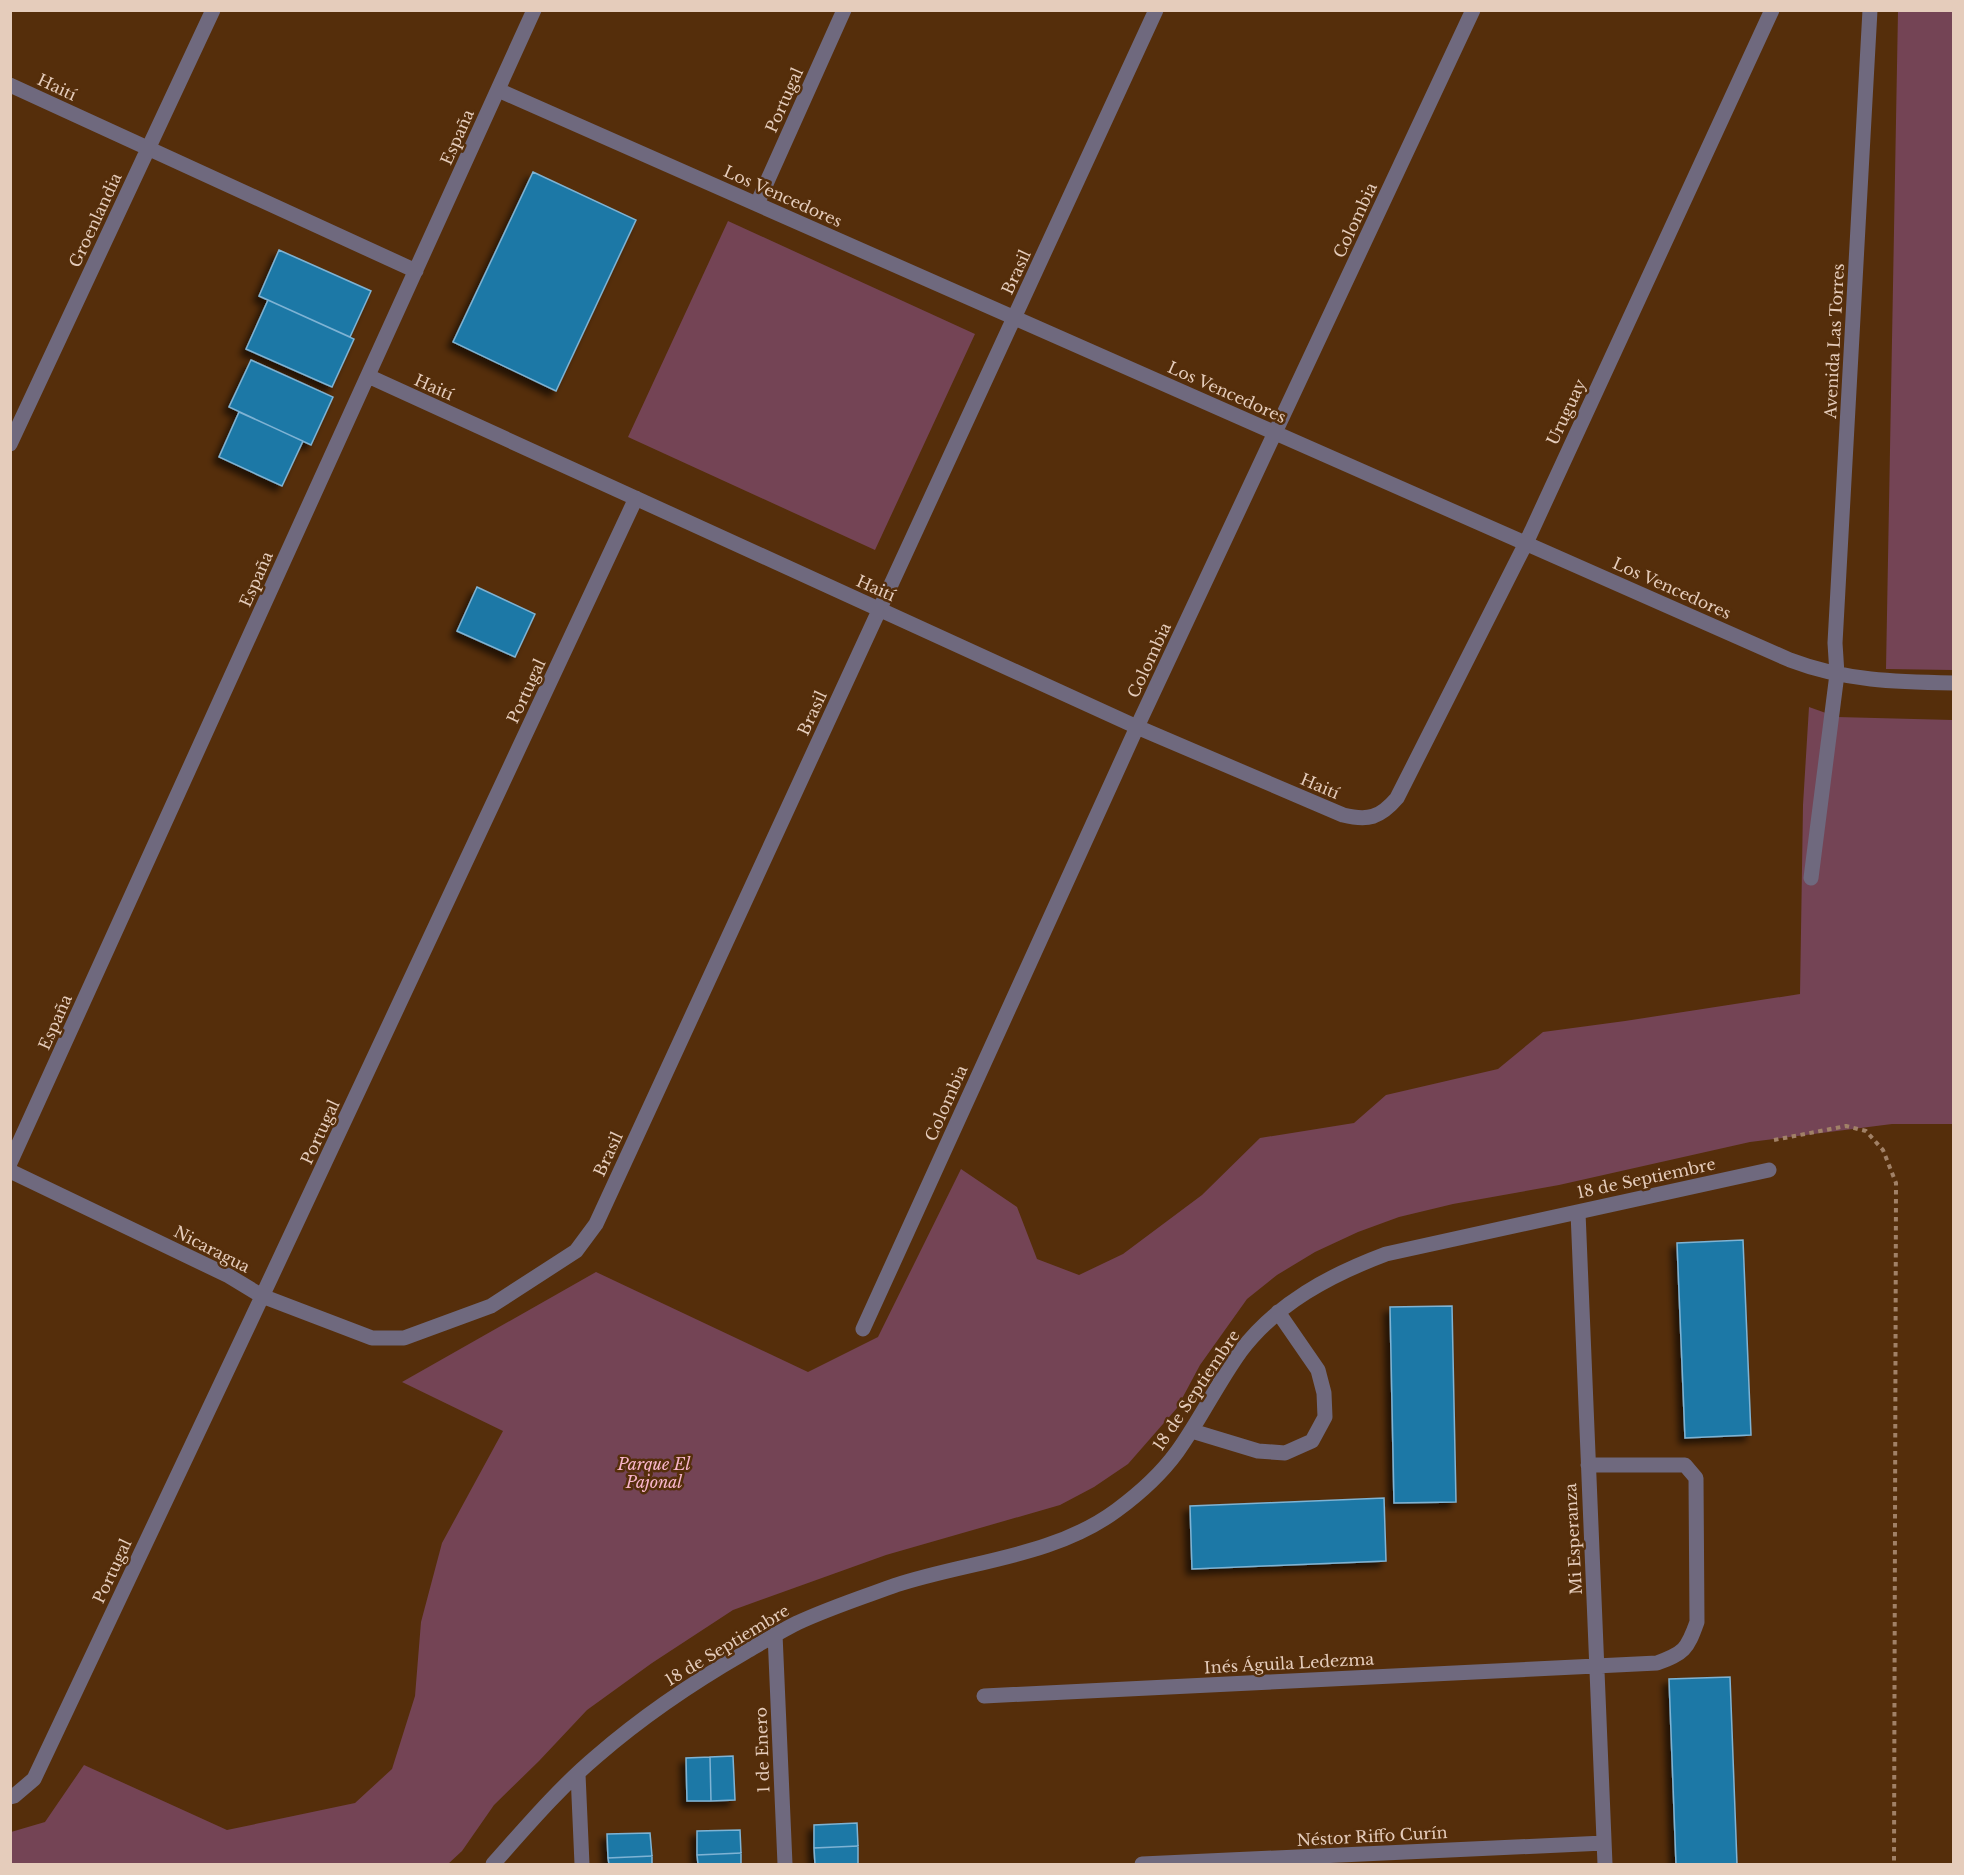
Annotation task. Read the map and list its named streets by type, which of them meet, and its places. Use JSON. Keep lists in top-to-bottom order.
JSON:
{
  "streets": {
    "street": [
      "Haití",
      "Portugal",
      "España",
      "Los Vencedores",
      "Groenlandia",
      "Colombia",
      "Brasil",
      "Avenida Las Torres",
      "Uruguay",
      "18 de Septiembre",
      "Nicaragua",
      "Mi Esperanza",
      "Inés Águila Ledezma",
      "1 de Enero",
      "Néstor Riffo Curín"
    ]
  },
  "crossings": [
    ["Haití", "Portugal"],
    ["Haití", "España"],
    ["Haití", "Groenlandia"],
    ["Haití", "Colombia"],
    ["Haití", "Brasil"],
    ["Haití", "Uruguay"],
    ["Portugal", "Los Vencedores"],
    ["Portugal", "Nicaragua"],
    ["España", "Los Vencedores"],
    ["Los Vencedores", "Colombia"],
    ["Los Vencedores", "Brasil"],
    ["Los Vencedores", "Avenida Las Torres"],
    ["Los Vencedores", "Uruguay"],
    ["Brasil", "Nicaragua"],
    ["18 de Septiembre", "Mi Esperanza"],
    ["18 de Septiembre", "1 de Enero"],
    ["Mi Esperanza", "Inés Águila Ledezma"],
    ["Mi Esperanza", "Néstor Riffo Curín"]
  ],
  "parks": ["Parque El Pajonal"]
}
